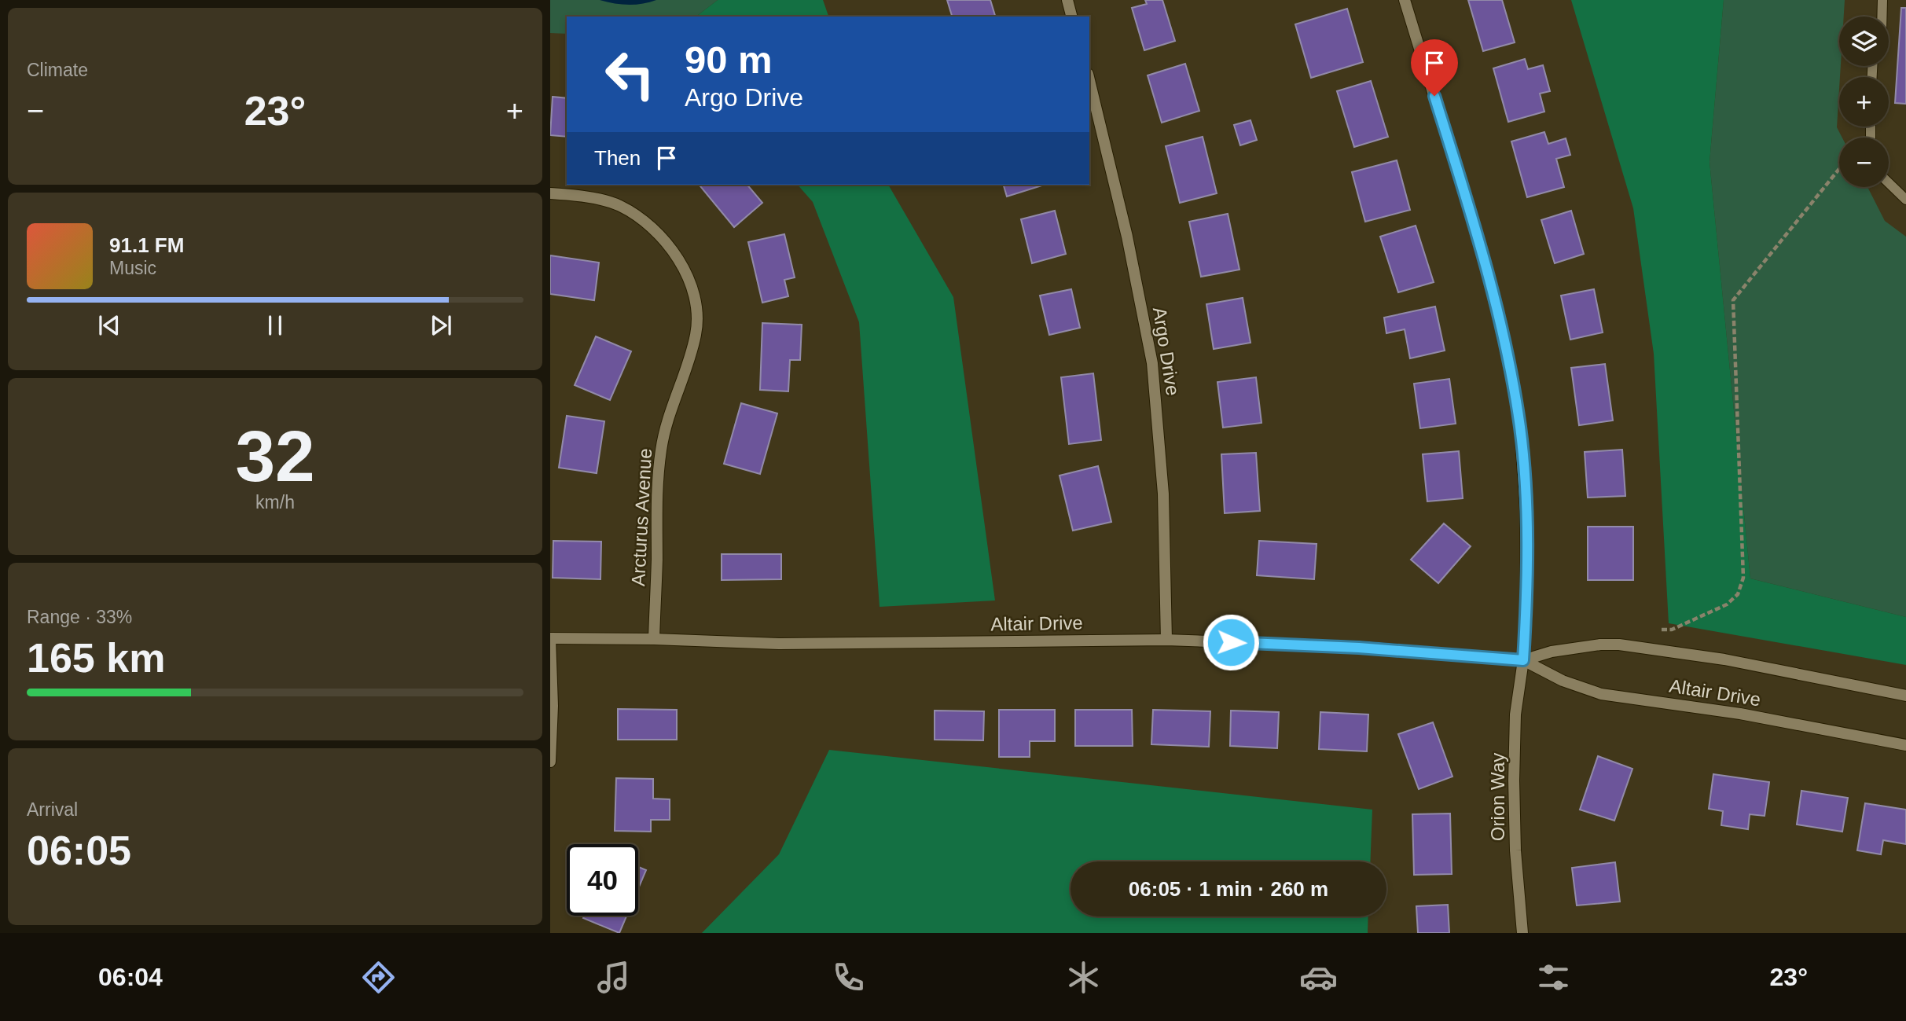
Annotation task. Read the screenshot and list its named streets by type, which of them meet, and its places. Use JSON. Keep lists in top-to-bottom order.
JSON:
{
  "streets": {
    "street": [
      "Argo Drive",
      "Arcturus Avenue",
      "Altair Drive",
      "Orion Way"
    ]
  },
  "crossings": [
    ["Argo Drive", "Altair Drive"],
    ["Arcturus Avenue", "Altair Drive"],
    ["Altair Drive", "Orion Way"]
  ],
  "page": {
    "tile": [
      "Climate",
      ["32", "km/h"],
      ["Range · 33%", "165 km"],
      ["Arrival", "06:05"]
    ],
    "map_buttons": ["+", "−"],
    "turn": ["90 m", "Argo Drive"],
    "heat": ["−", "23°", "+"],
    "then": "Then",
    "song": ["91.1 FM", "Music"],
    "limit": "40",
    "trip": "06:05 · 1 min · 260 m",
    "tabs": ["06:04", "23°"]
  }
}
